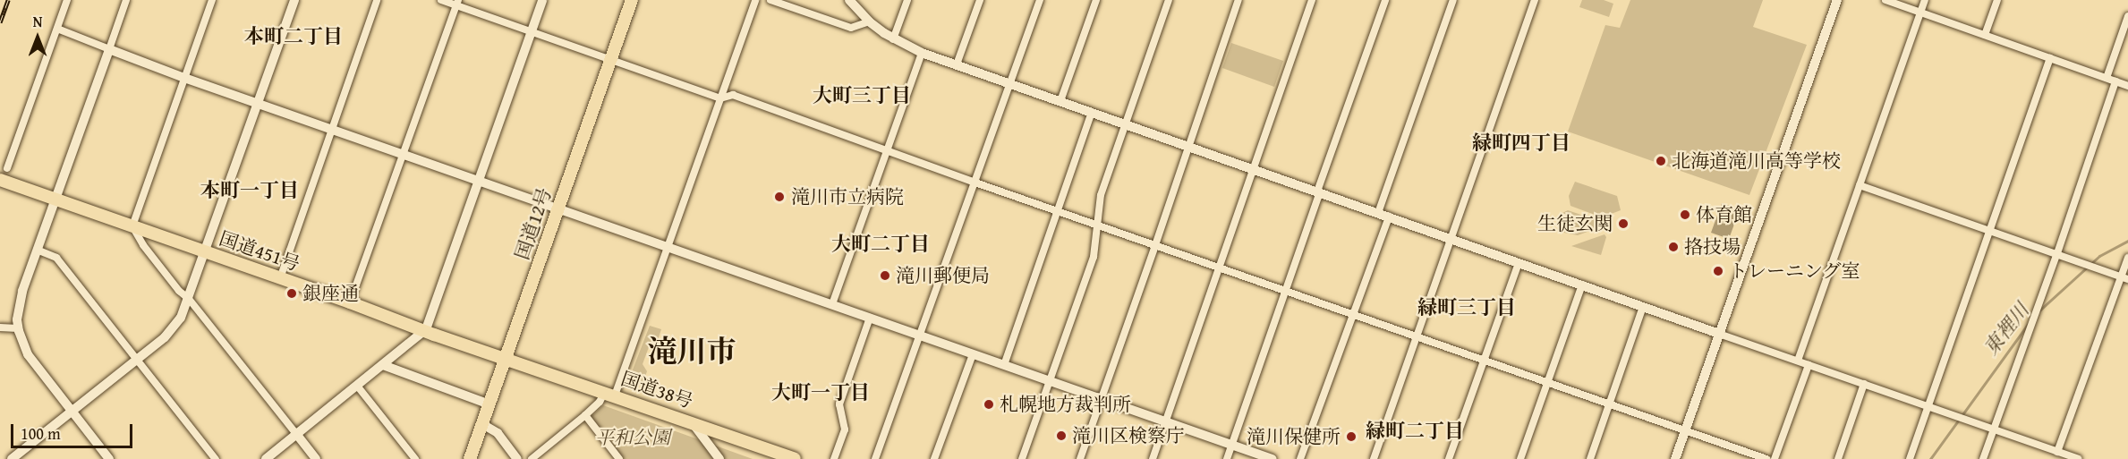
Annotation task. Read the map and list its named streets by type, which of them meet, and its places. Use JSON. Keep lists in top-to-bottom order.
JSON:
{
  "streets": {
    "highway": ["国道12号", "国道451号", "国道38号"]
  },
  "crossings": [
    ["国道12号", "国道451号"],
    ["国道12号", "国道38号"],
    ["国道451号", "国道38号"]
  ],
  "districts": [
    "本町二丁目",
    "大町三丁目",
    "緑町四丁目",
    "本町一丁目",
    "大町二丁目",
    "緑町三丁目",
    "滝川市",
    "大町一丁目",
    "緑町二丁目"
  ],
  "water": ["東裡川"],
  "parks": ["平和公園"],
  "places": [
    "北海道滝川高等学校",
    "滝川市立病院",
    "体育館",
    "生徒玄関",
    "挌技場",
    "トレーニング室",
    "滝川郵便局",
    "銀座通",
    "札幌地方裁判所",
    "滝川区検察庁",
    "滝川保健所"
  ],
  "scale_bar": "100 m",
  "north": "top"
}
